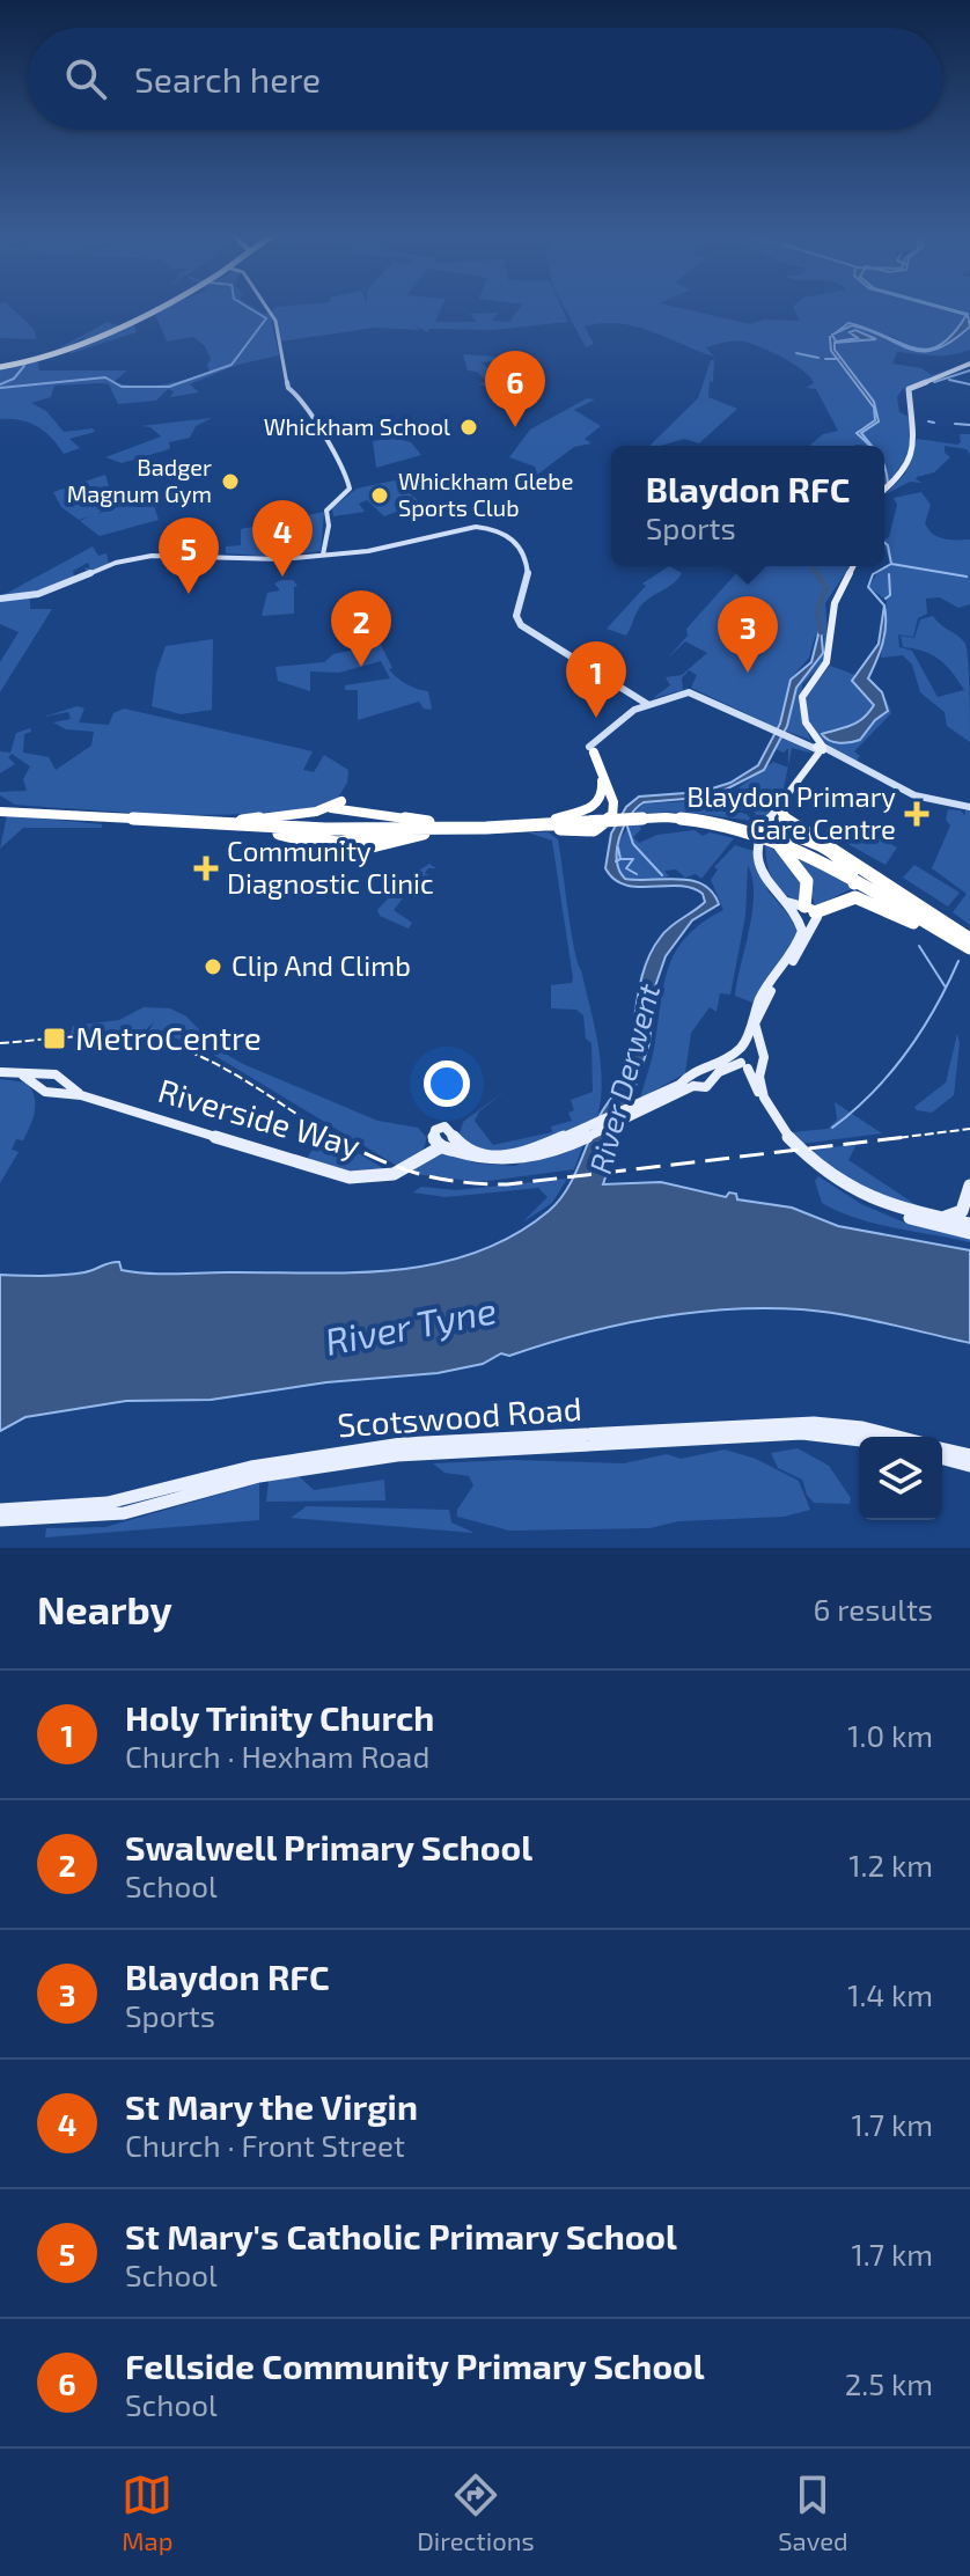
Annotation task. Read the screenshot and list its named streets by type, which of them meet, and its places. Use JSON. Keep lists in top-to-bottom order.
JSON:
{
  "streets": {
    "main road": ["Riverside Way", "Scotswood Road"]
  },
  "water": ["River Derwent", "River Tyne"],
  "places": {
    "other": [
      "Whickham School",
      "Badger Magnum Gym",
      "Whickham Glebe Sports Club",
      "Clip And Climb"
    ],
    "health": ["Blaydon Primary Care Centre", "Community Diagnostic Clinic"],
    "transit": ["MetroCentre"]
  },
  "page": {
    "search": "Search here",
    "pins": [
      "6",
      "4",
      "5",
      "2",
      "3",
      "1"
    ],
    "popup": ["Blaydon RFC", "Sports"],
    "heading": ["Nearby", "6 results"],
    "list": [
      {
        "mark": "1",
        "name": "Holy Trinity Church",
        "note": "Church · Hexham Road",
        "value": "1.0 km"
      },
      {
        "mark": "2",
        "name": "Swalwell Primary School",
        "note": "School",
        "value": "1.2 km"
      },
      {
        "mark": "3",
        "name": "Blaydon RFC",
        "note": "Sports",
        "value": "1.4 km"
      },
      {
        "mark": "4",
        "name": "St Mary the Virgin",
        "note": "Church · Front Street",
        "value": "1.7 km"
      },
      {
        "mark": "5",
        "name": "St Mary's Catholic Primary School",
        "note": "School",
        "value": "1.7 km"
      },
      {
        "mark": "6",
        "name": "Fellside Community Primary School",
        "note": "School",
        "value": "2.5 km"
      }
    ],
    "nav": ["Map", "Directions", "Saved"]
  }
}
